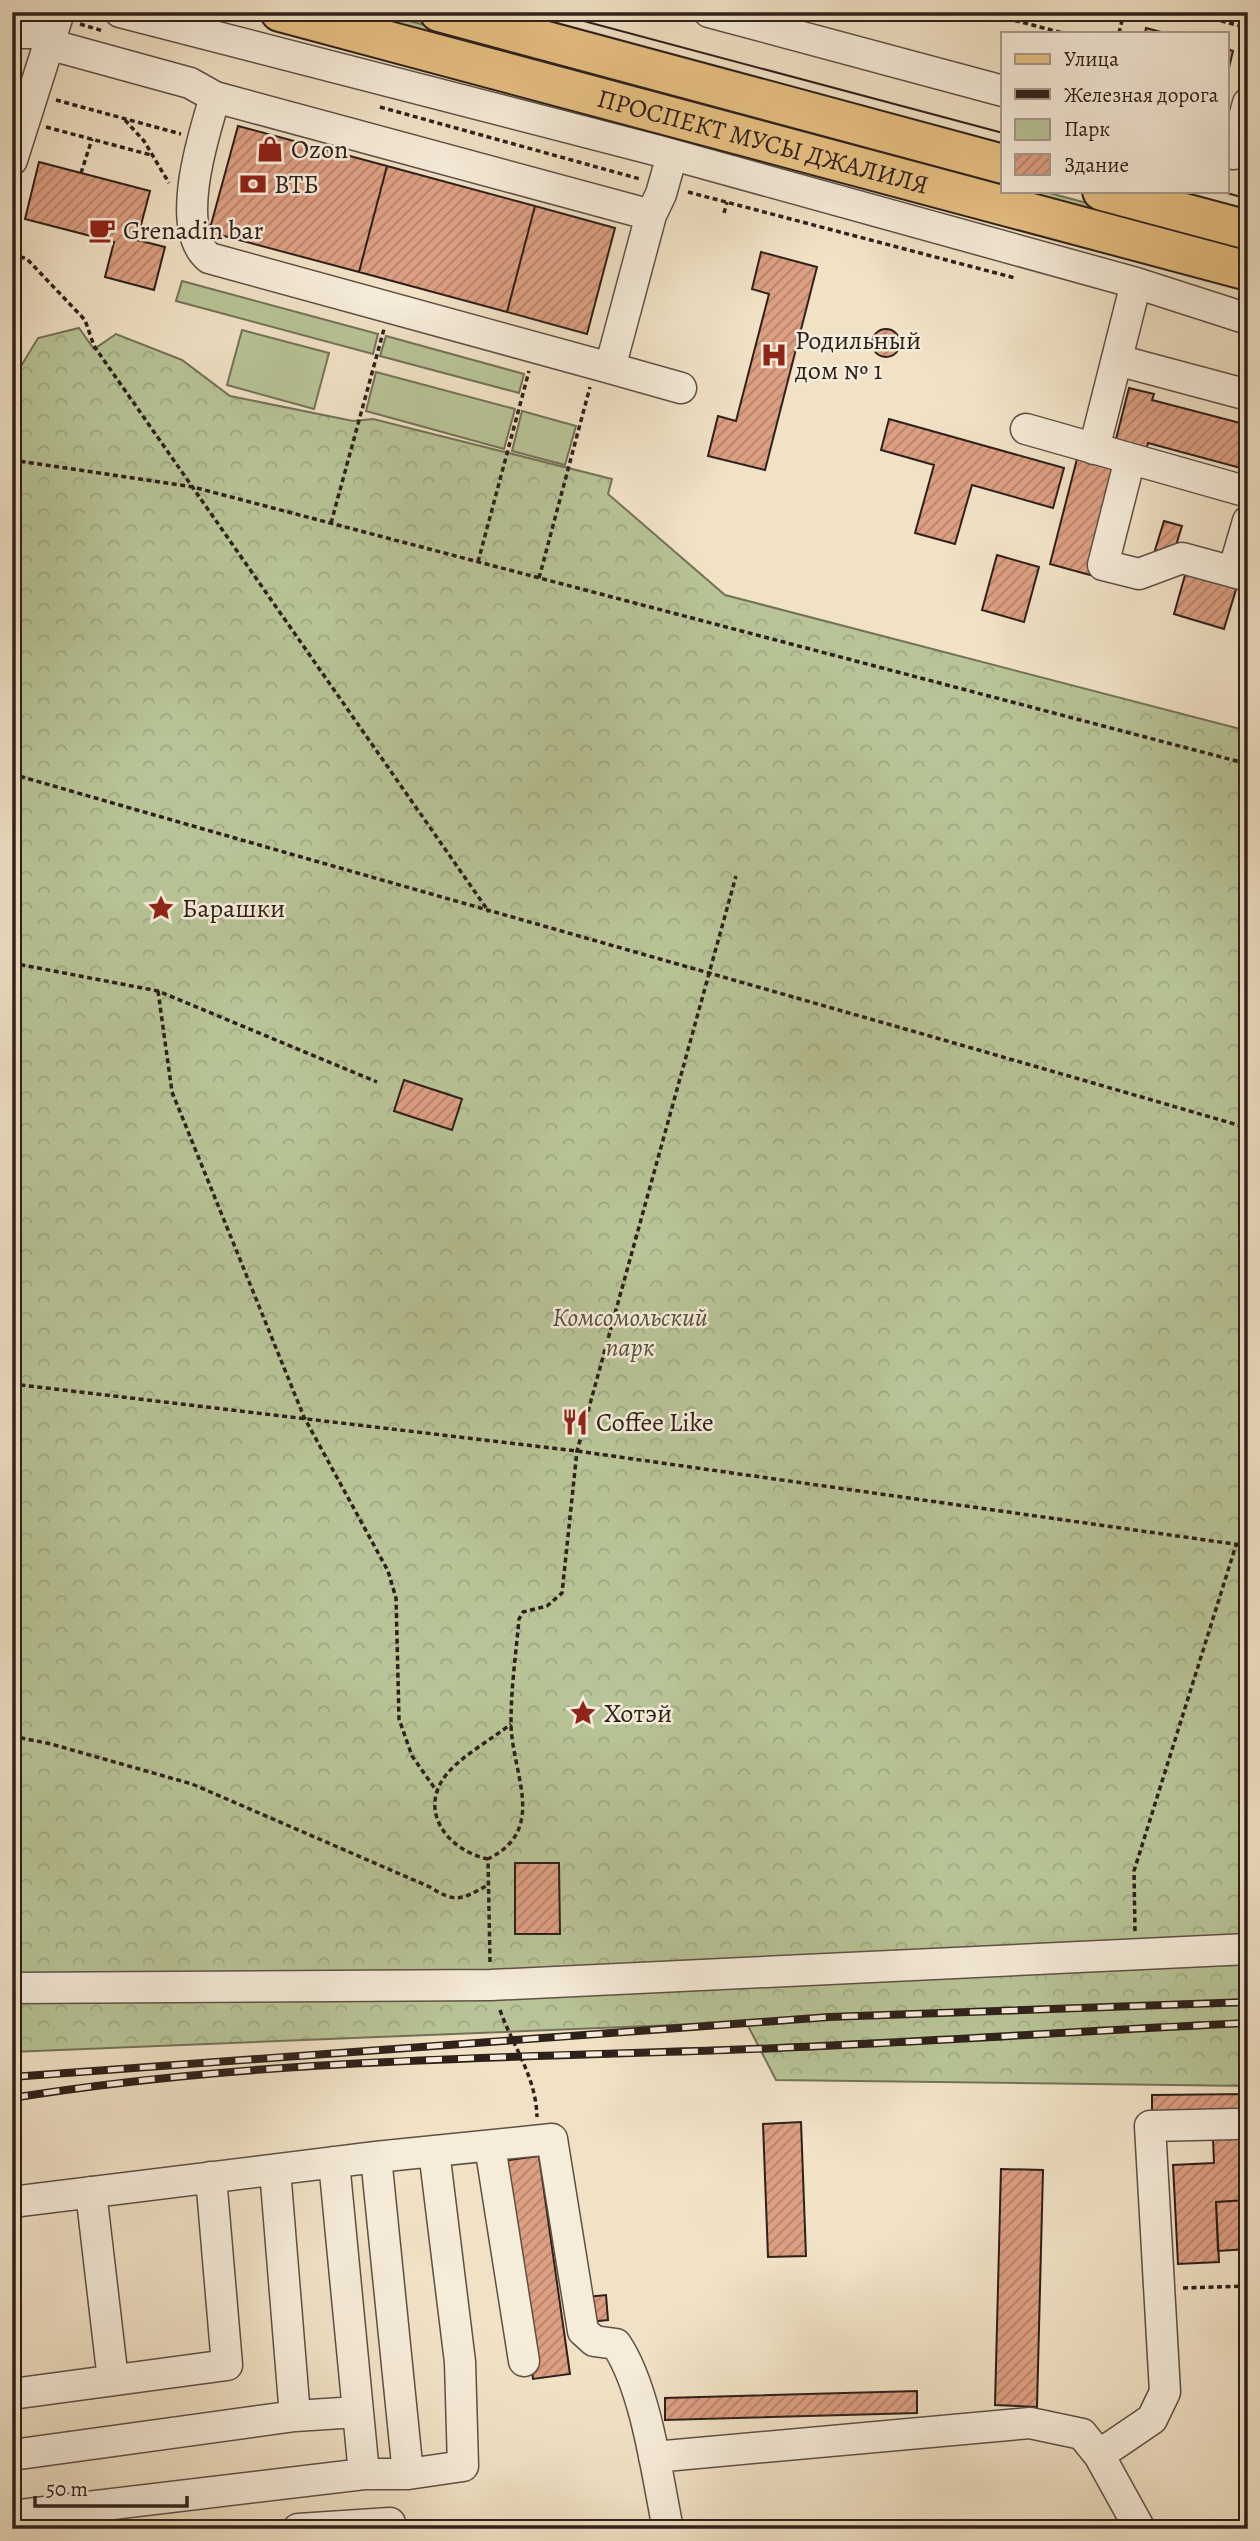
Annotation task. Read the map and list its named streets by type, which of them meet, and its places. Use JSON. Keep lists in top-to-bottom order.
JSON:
{
  "streets": {
    "main road": ["ПРОСПЕКТ МУСЫ ДЖАЛИЛЯ"]
  },
  "parks": ["Комсомольский парк"],
  "places": {
    "shop": ["Ozon"],
    "bank": ["ВТБ"],
    "cafe": ["Grenadin bar"],
    "hospital": ["Родильный дом № 1"],
    "place": ["Барашки", "Хотэй"],
    "restaurant": ["Coffee Like"]
  },
  "legend": [
    "Улица",
    "Железная дорога",
    "Парк",
    "Здание"
  ],
  "scale_bar": "50 m"
}
